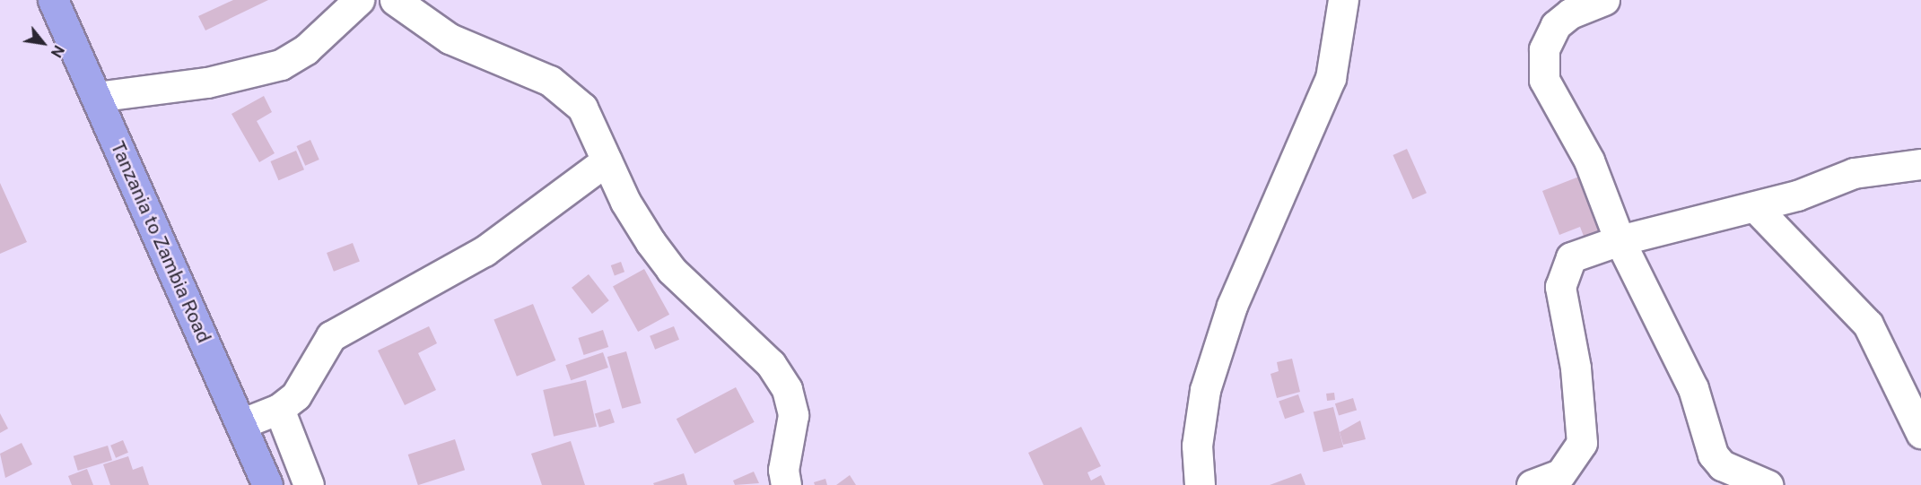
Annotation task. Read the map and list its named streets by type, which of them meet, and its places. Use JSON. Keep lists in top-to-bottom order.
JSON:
{
  "streets": {
    "highway": ["Tanzania to Zambia Road"]
  },
  "north": "bottom right"
}
